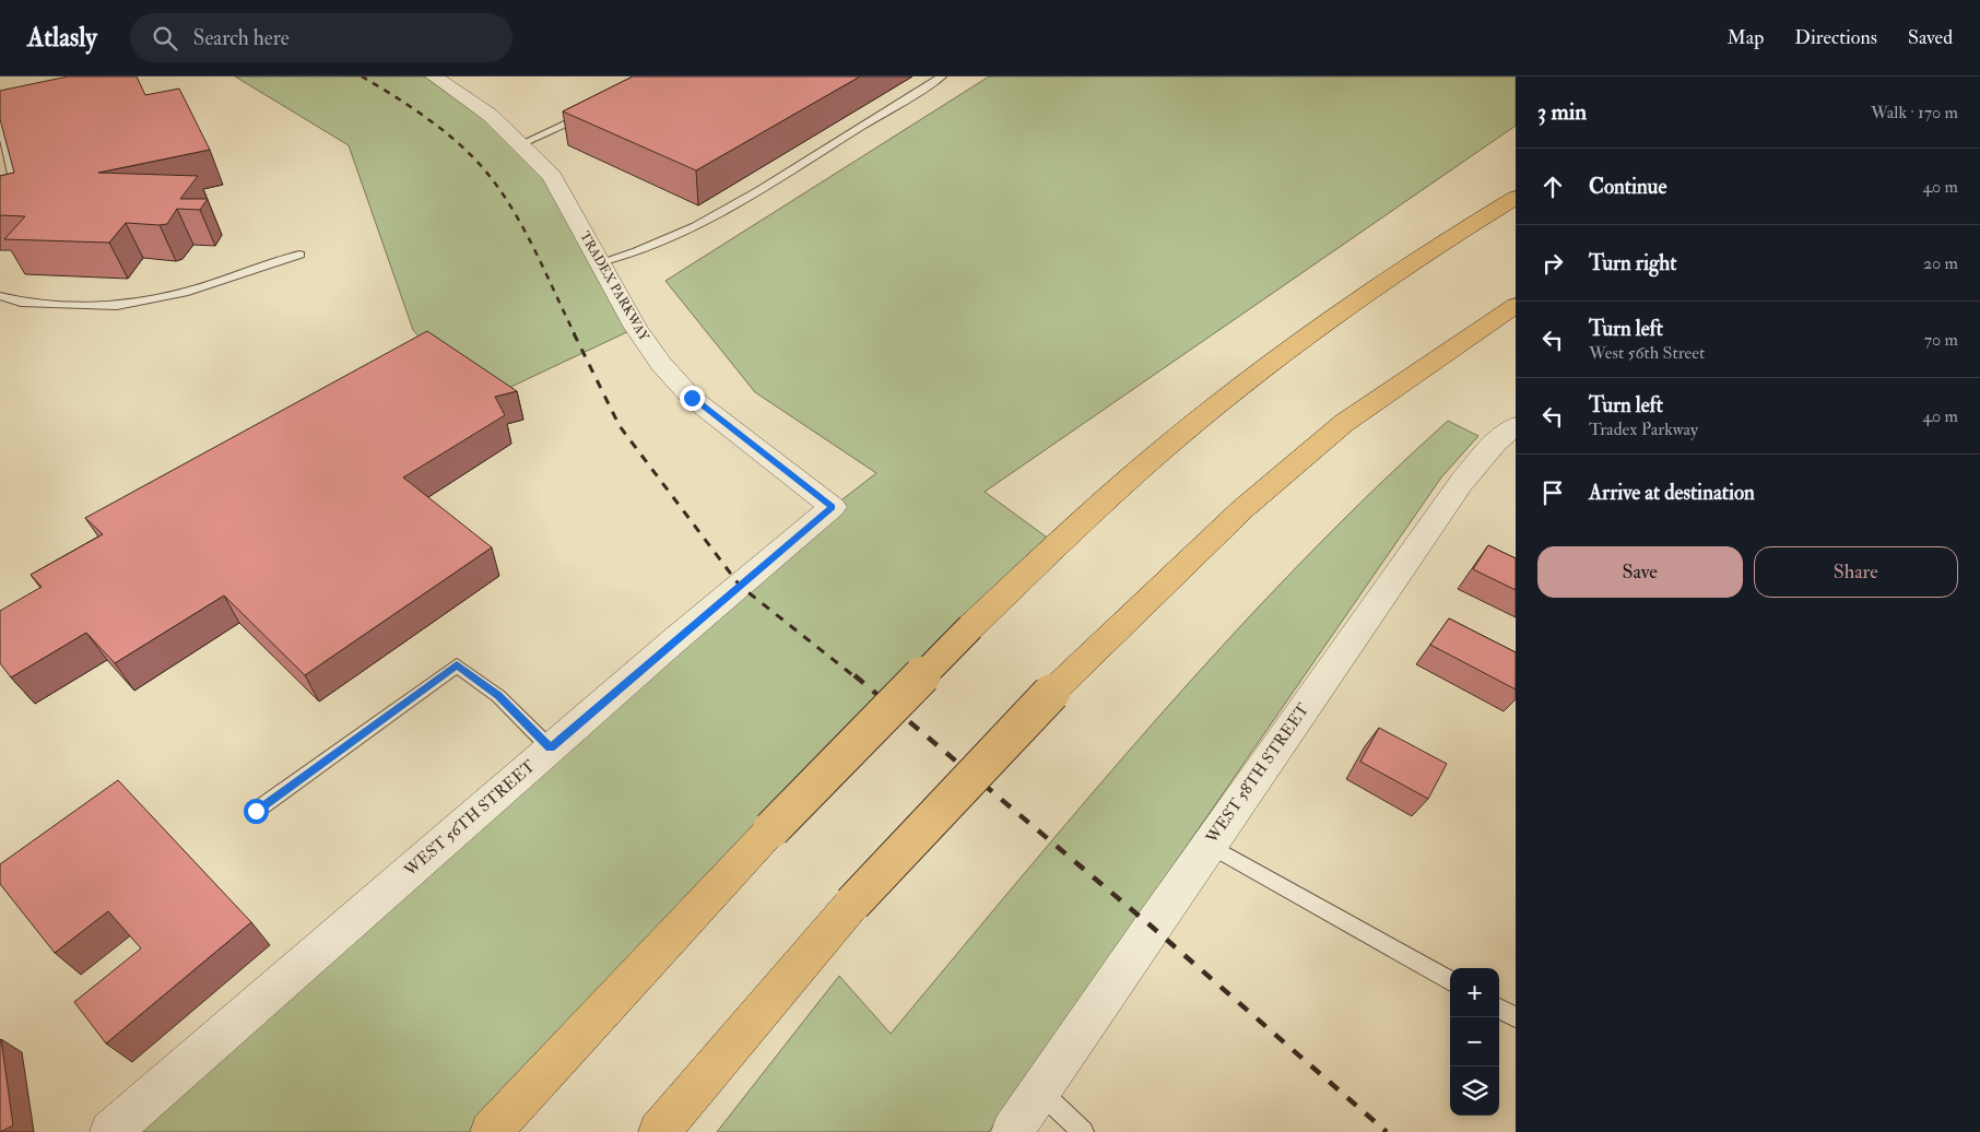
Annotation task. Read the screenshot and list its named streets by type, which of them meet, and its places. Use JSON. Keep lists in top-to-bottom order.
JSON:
{
  "streets": {
    "street": ["TRADEX PARKWAY", "WEST 58TH STREET", "WEST 56TH STREET"]
  },
  "crossings": [
    ["TRADEX PARKWAY", "WEST 56TH STREET"]
  ],
  "page": {
    "header": "Atlasly",
    "search": "Search here",
    "nav": ["Map", "Directions", "Saved"],
    "heading": ["3 min", "Walk · 170 m"],
    "list": [
      ["Continue", "40 m"],
      ["Turn right", "20 m"],
      ["Turn left", "West 56th Street", "70 m"],
      ["Turn left", "Tradex Parkway", "40 m"],
      "Arrive at destination"
    ],
    "buttons": ["Save", "Share"],
    "map_buttons": ["+", "−"]
  }
}
